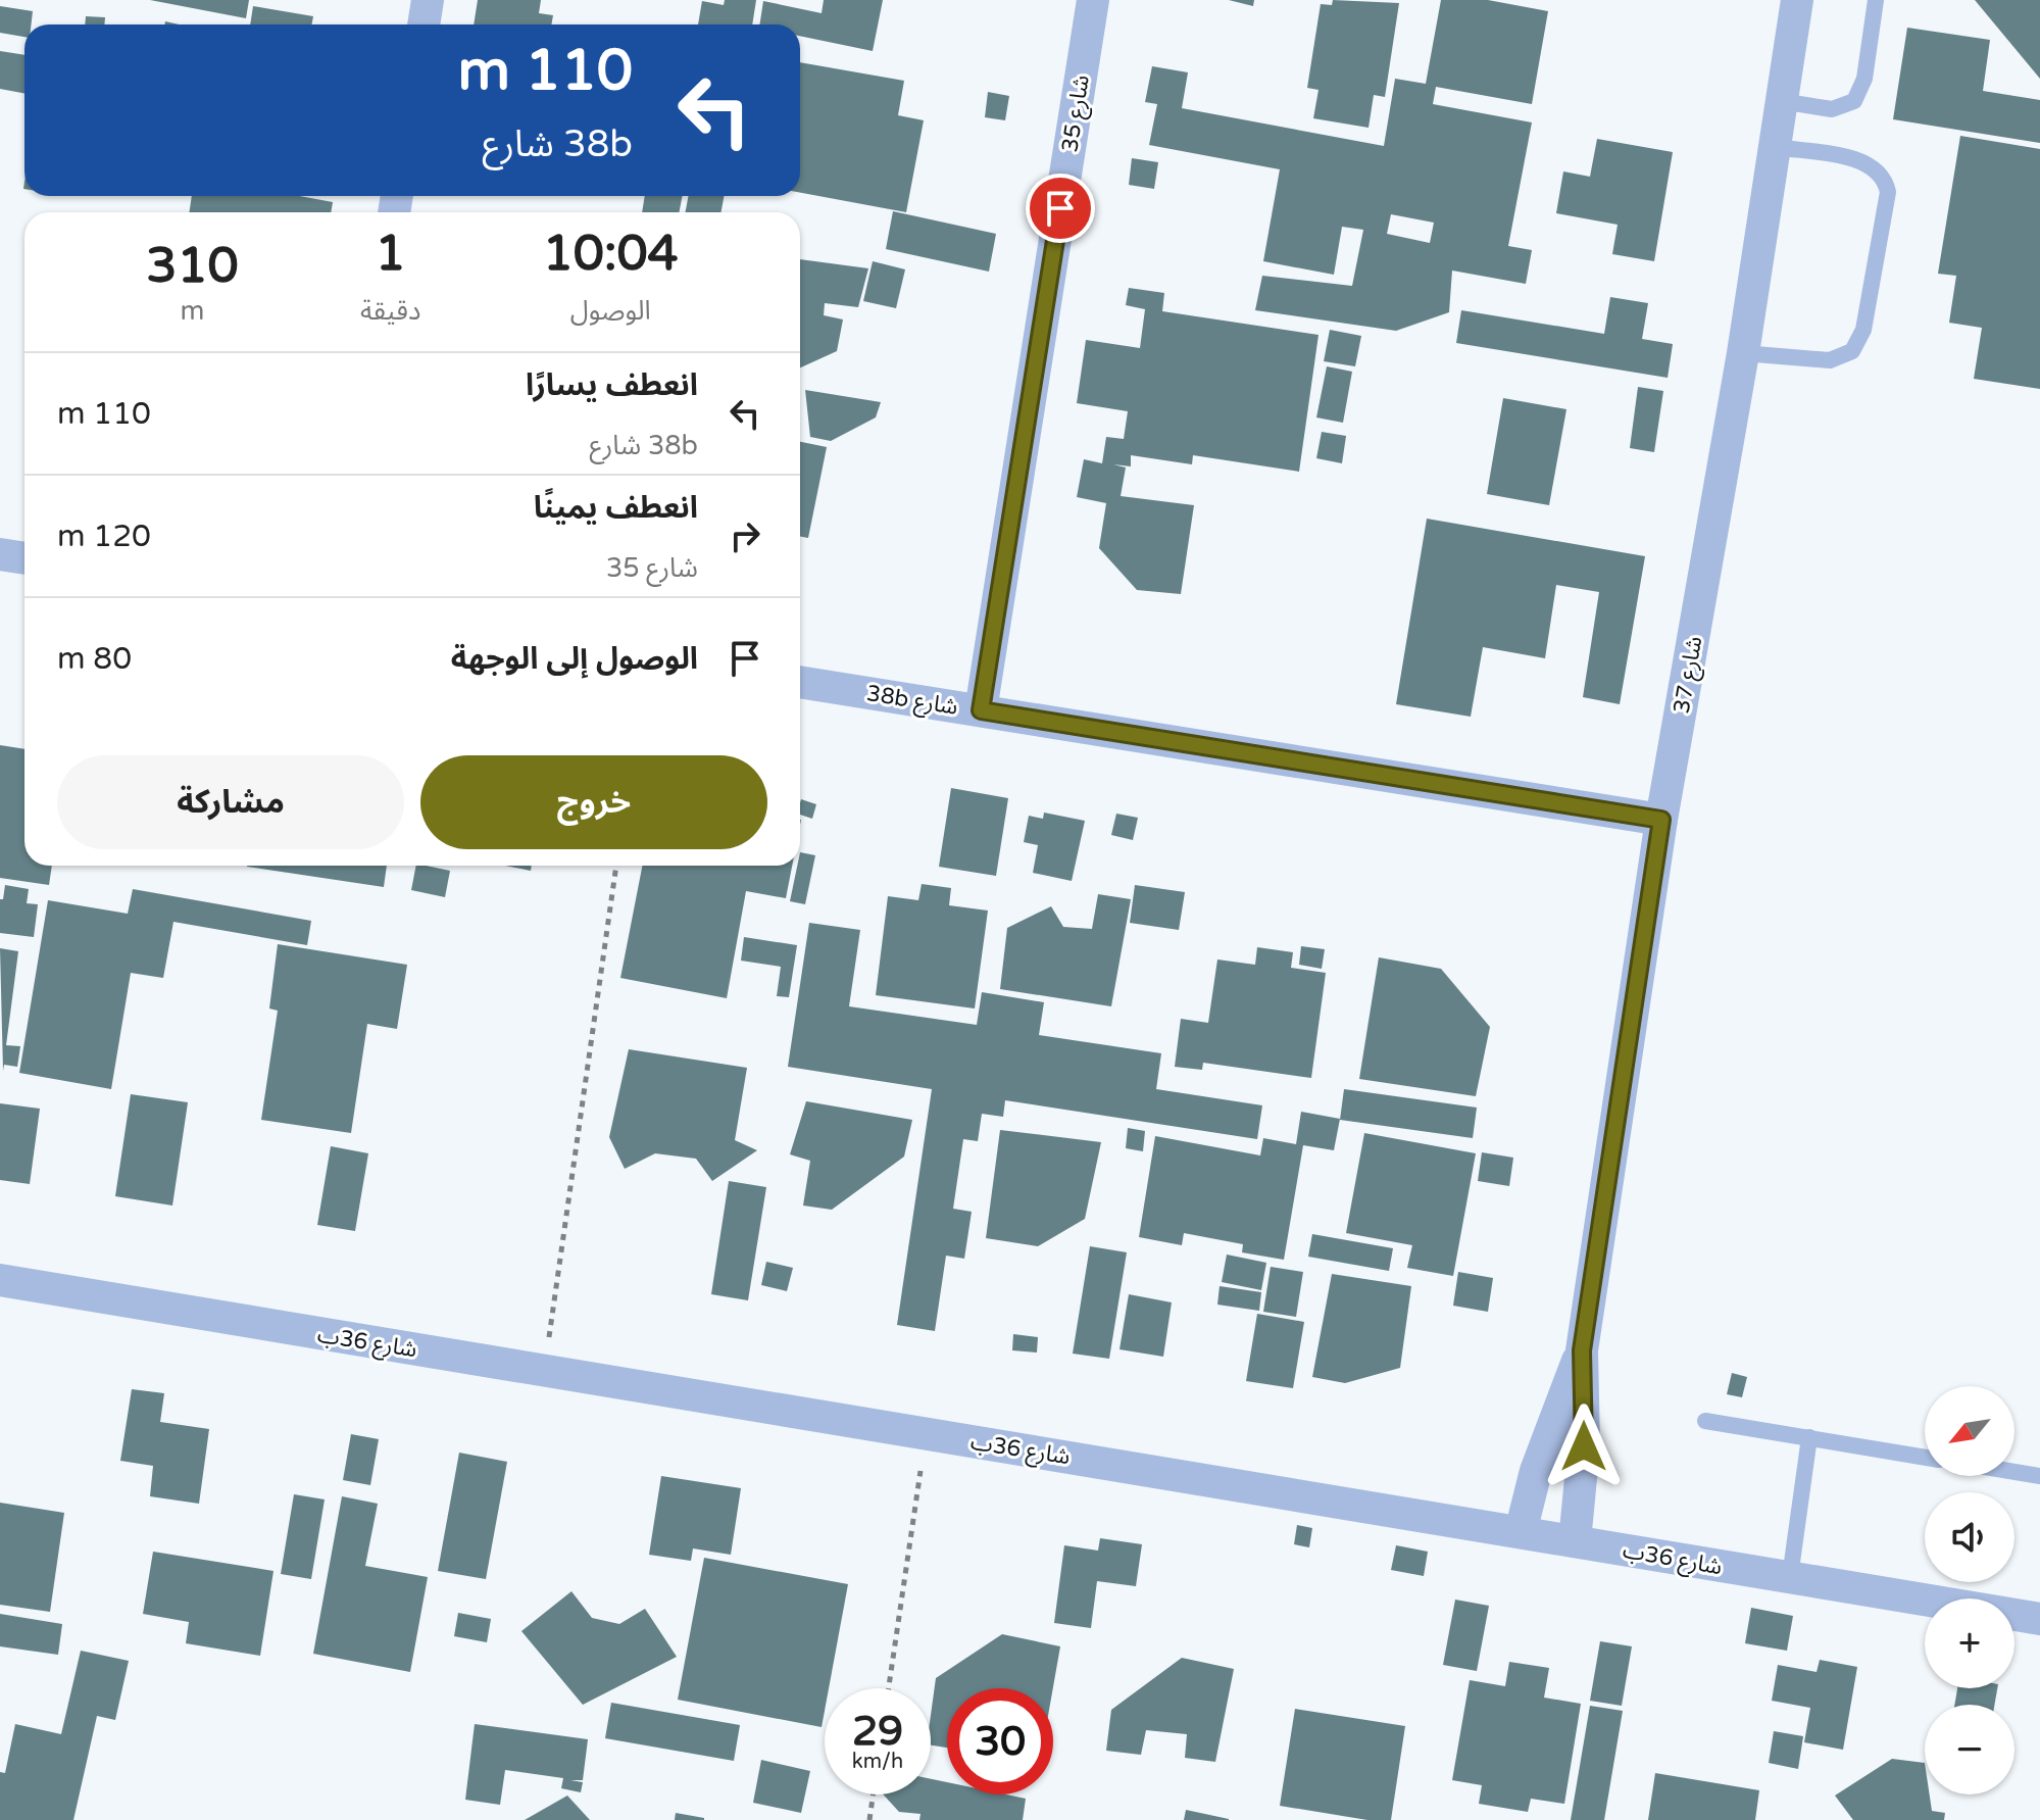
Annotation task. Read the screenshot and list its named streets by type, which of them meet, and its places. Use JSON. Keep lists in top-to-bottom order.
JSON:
{
  "streets": {
    "street": [
      "شارع 35",
      "شارع 37",
      "38b شارع",
      "شارع 36ب"
    ]
  },
  "crossings": [
    ["شارع 35", "38b شارع"],
    ["شارع 37", "38b شارع"],
    ["شارع 37", "شارع 36ب"]
  ],
  "north": "bottom left",
  "page": {
    "turn": ["110 m", "38b شارع"],
    "eta": [
      "10:04",
      "الوصول",
      "1",
      "دقيقة",
      "310",
      "m"
    ],
    "list": [
      {
        "name": "انعطف يسارًا",
        "note": "38b شارع",
        "value": "110 m"
      },
      {
        "name": "انعطف يمينًا",
        "note": "شارع 35",
        "value": "120 m"
      },
      {
        "name": "الوصول إلى الوجهة",
        "value": "80 m"
      }
    ],
    "buttons": ["خروج", "مشاركة"],
    "map_buttons": ["+", "−"],
    "speed": "29 km/h",
    "limit": "30"
  }
}
